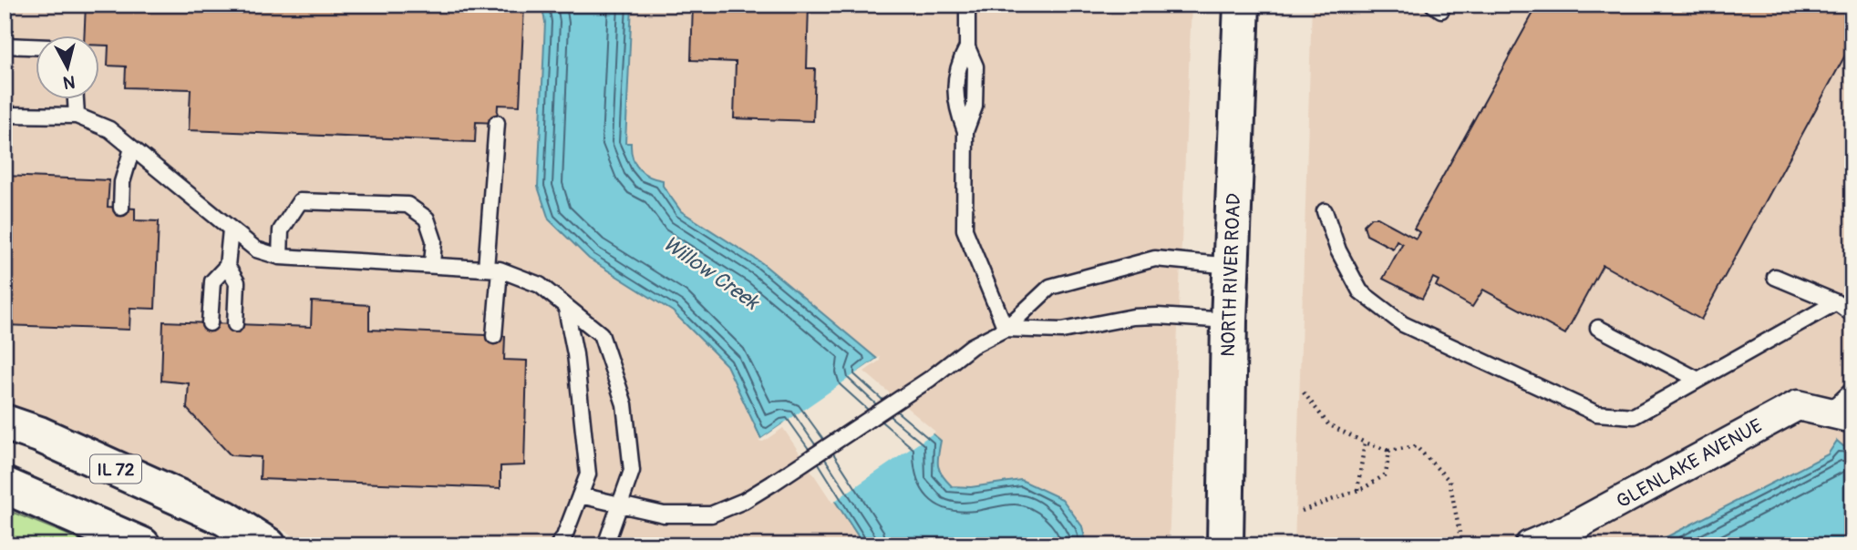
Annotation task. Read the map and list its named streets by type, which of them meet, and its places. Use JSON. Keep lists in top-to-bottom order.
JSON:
{
  "streets": {
    "main road": ["NORTH RIVER ROAD", "IL 72"],
    "street": ["GLENLAKE AVENUE"]
  },
  "water": ["Willow Creek"],
  "north": "bottom"
}
